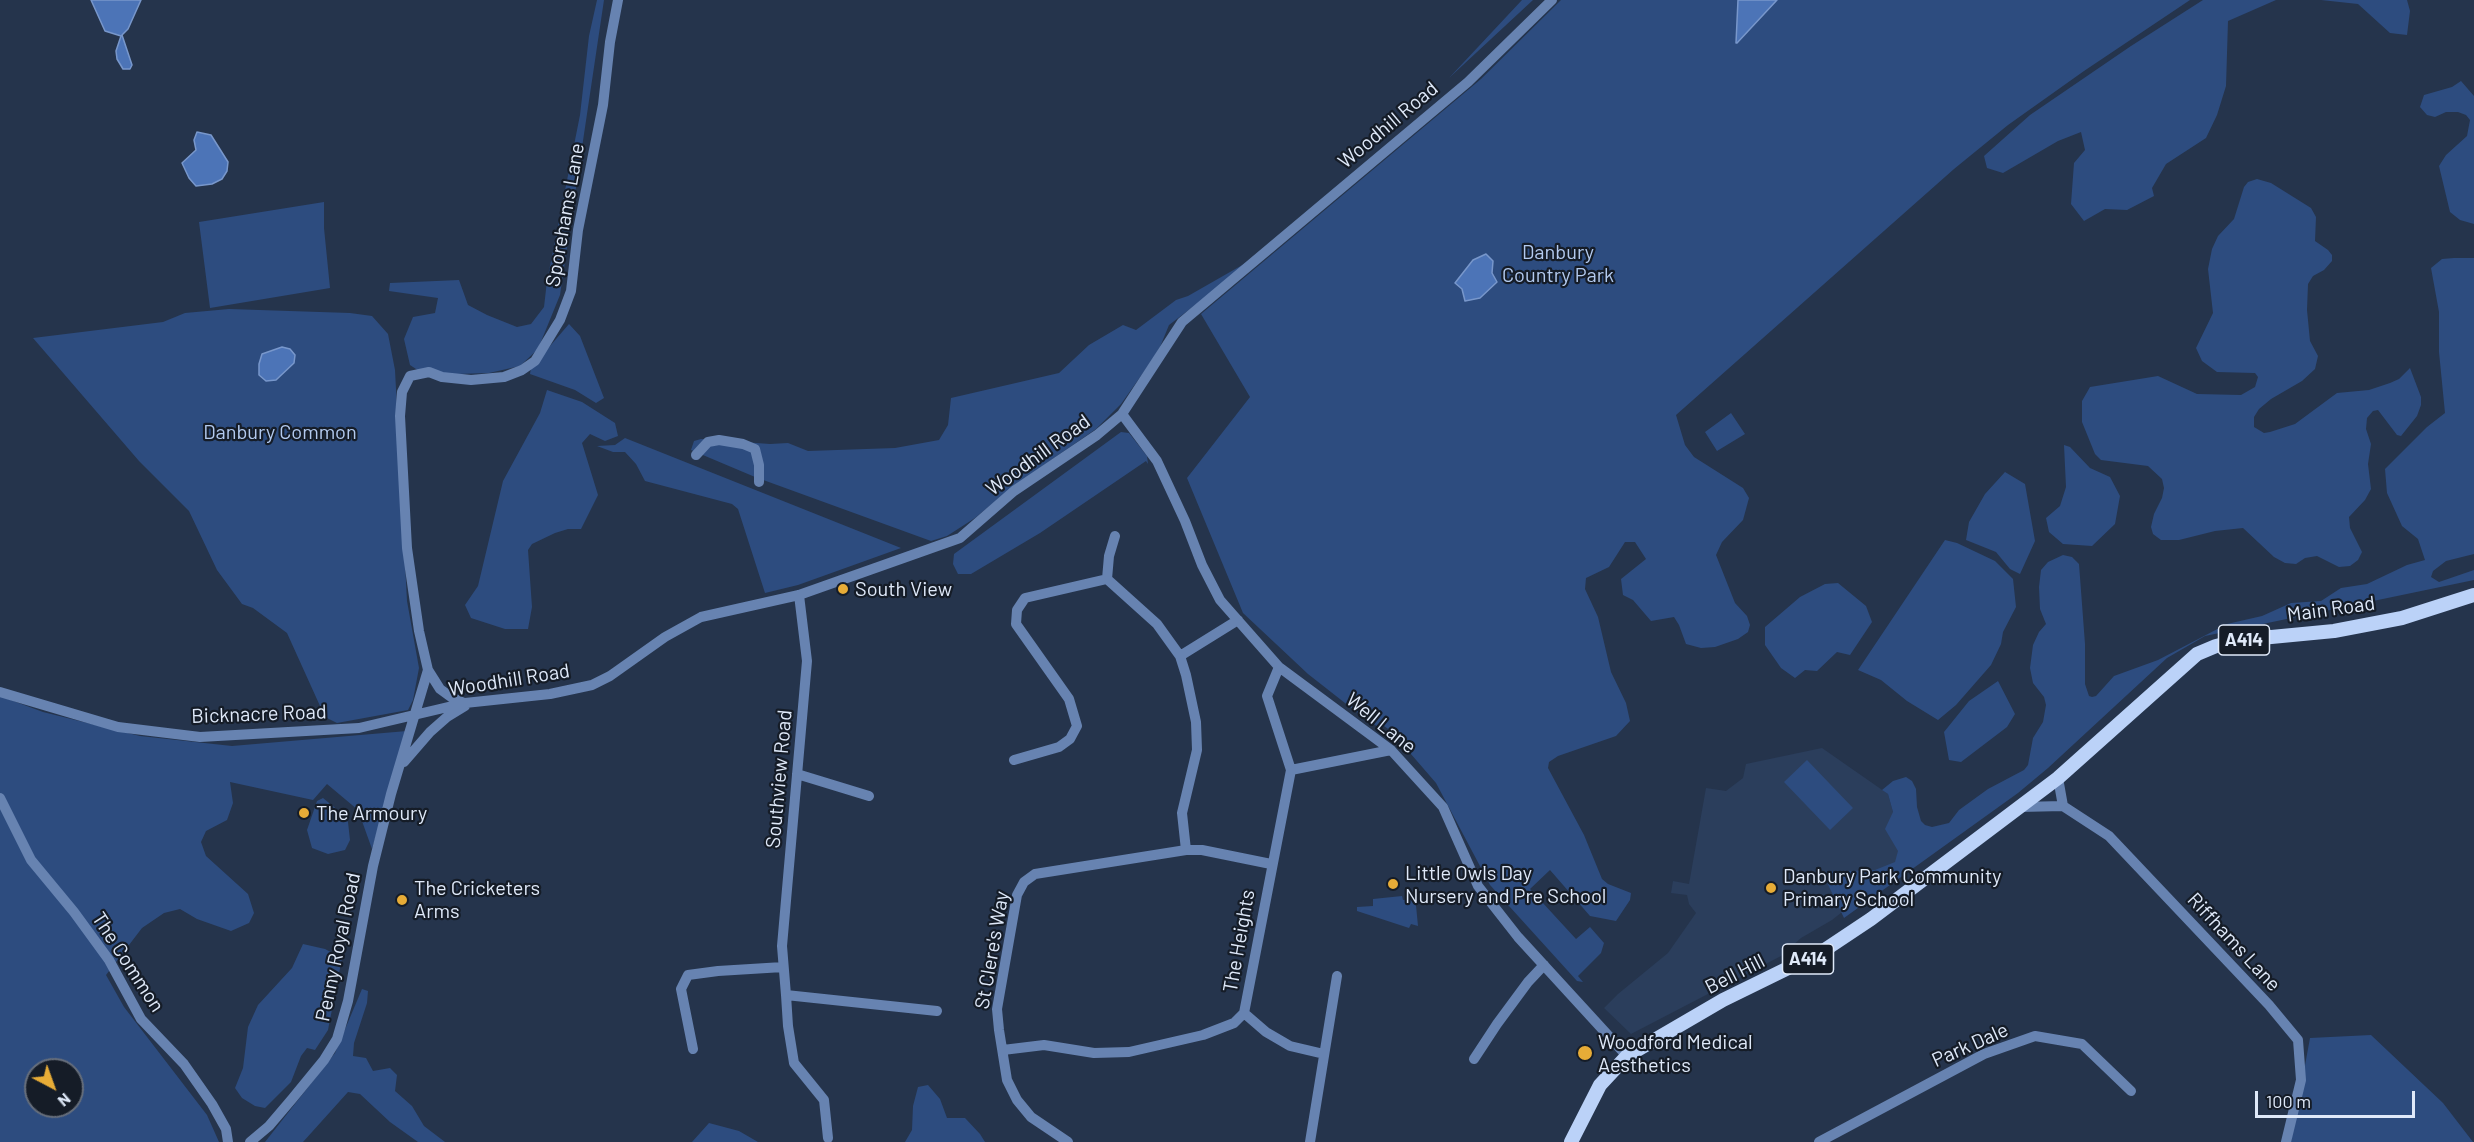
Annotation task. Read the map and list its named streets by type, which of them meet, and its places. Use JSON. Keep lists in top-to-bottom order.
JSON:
{
  "streets": {
    "main road": ["Main Road", "A414", "Bell Hill"],
    "street": [
      "Woodhill Road",
      "Sporehams Lane",
      "Bicknacre Road",
      "Well Lane",
      "Southview Road",
      "The Heights",
      "Riffhams Lane",
      "Penny Royal Road",
      "St Clere's Way",
      "The Common",
      "Park Dale"
    ]
  },
  "crossings": [
    ["Woodhill Road", "Sporehams Lane"],
    ["Woodhill Road", "Bicknacre Road"],
    ["Woodhill Road", "Well Lane"],
    ["Woodhill Road", "Southview Road"],
    ["Woodhill Road", "Penny Royal Road"],
    ["Sporehams Lane", "Bicknacre Road"],
    ["Sporehams Lane", "Penny Royal Road"],
    ["Main Road", "Bell Hill"],
    ["Bicknacre Road", "Penny Royal Road"],
    ["Well Lane", "The Heights"],
    ["Well Lane", "Bell Hill"],
    ["The Heights", "St Clere's Way"]
  ],
  "parks": ["Danbury Country Park", "Danbury Common"],
  "places": [
    "South View",
    "The Armoury",
    "Little Owls Day Nursery and Pre School",
    "Danbury Park Community Primary School",
    "The Cricketers Arms",
    "Woodford Medical Aesthetics"
  ],
  "scale_bar": "100 m",
  "north": "bottom right"
}
